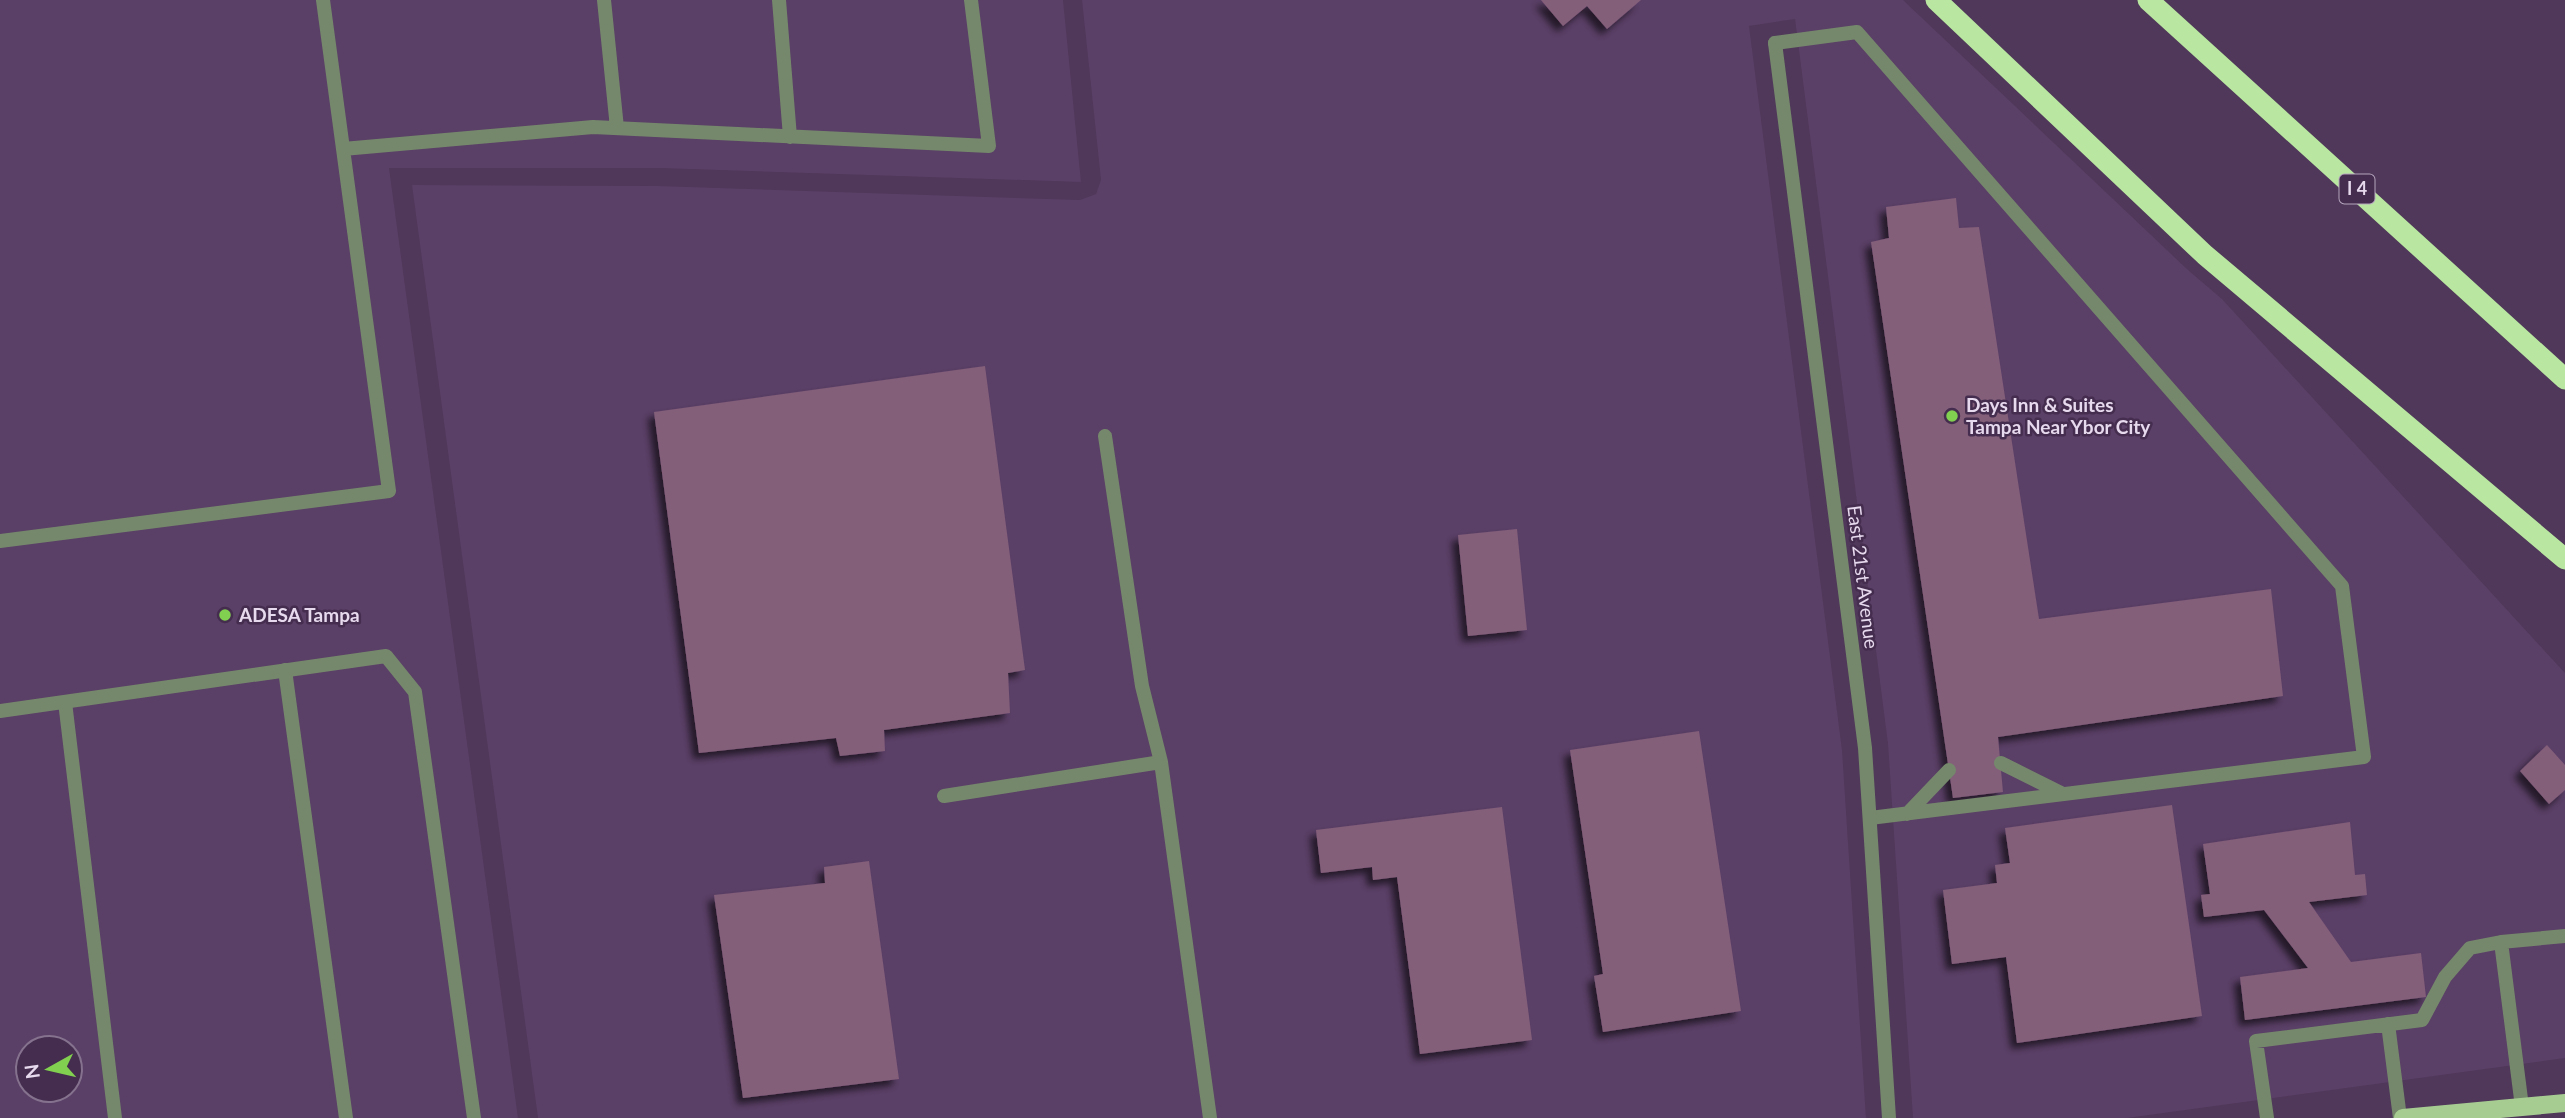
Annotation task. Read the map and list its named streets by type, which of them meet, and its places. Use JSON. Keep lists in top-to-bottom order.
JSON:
{
  "streets": {
    "highway": ["I 4"],
    "street": ["East 21st Avenue"]
  },
  "places": ["Days Inn & Suites Tampa Near Ybor City", "ADESA Tampa"],
  "north": "left"
}
